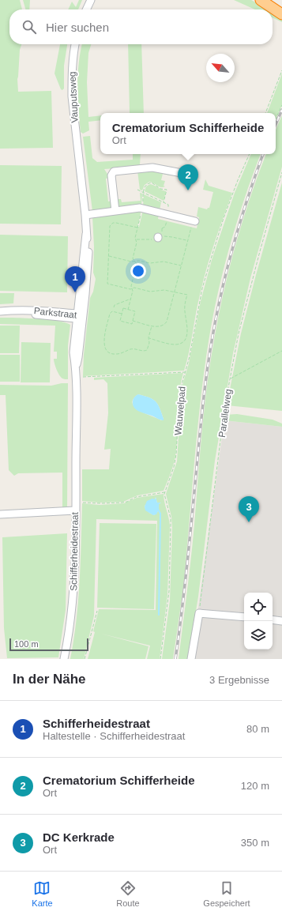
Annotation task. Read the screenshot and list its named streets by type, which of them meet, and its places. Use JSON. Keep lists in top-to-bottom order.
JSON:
{
  "streets": {
    "street": ["Vauputsweg", "Parkstraat", "Schifferheidestraat"],
    "path": ["Wauwelpad", "Parallelweg"]
  },
  "crossings": [
    ["Vauputsweg", "Schifferheidestraat"],
    ["Parkstraat", "Schifferheidestraat"]
  ],
  "scale_bar": "100 m",
  "north": "top left",
  "page": {
    "search": "Hier suchen",
    "popup": ["Crematorium Schifferheide", "Ort"],
    "pins": ["2", "1", "3"],
    "scale": "100 m",
    "heading": ["In der Nähe", "3 Ergebnisse"],
    "list": [
      {
        "mark": "1",
        "name": "Schifferheidestraat",
        "note": "Haltestelle · Schifferheidestraat",
        "value": "80 m"
      },
      {
        "mark": "2",
        "name": "Crematorium Schifferheide",
        "note": "Ort",
        "value": "120 m"
      },
      {
        "mark": "3",
        "name": "DC Kerkrade",
        "note": "Ort",
        "value": "350 m"
      }
    ],
    "nav": ["Karte", "Route", "Gespeichert"]
  }
}
